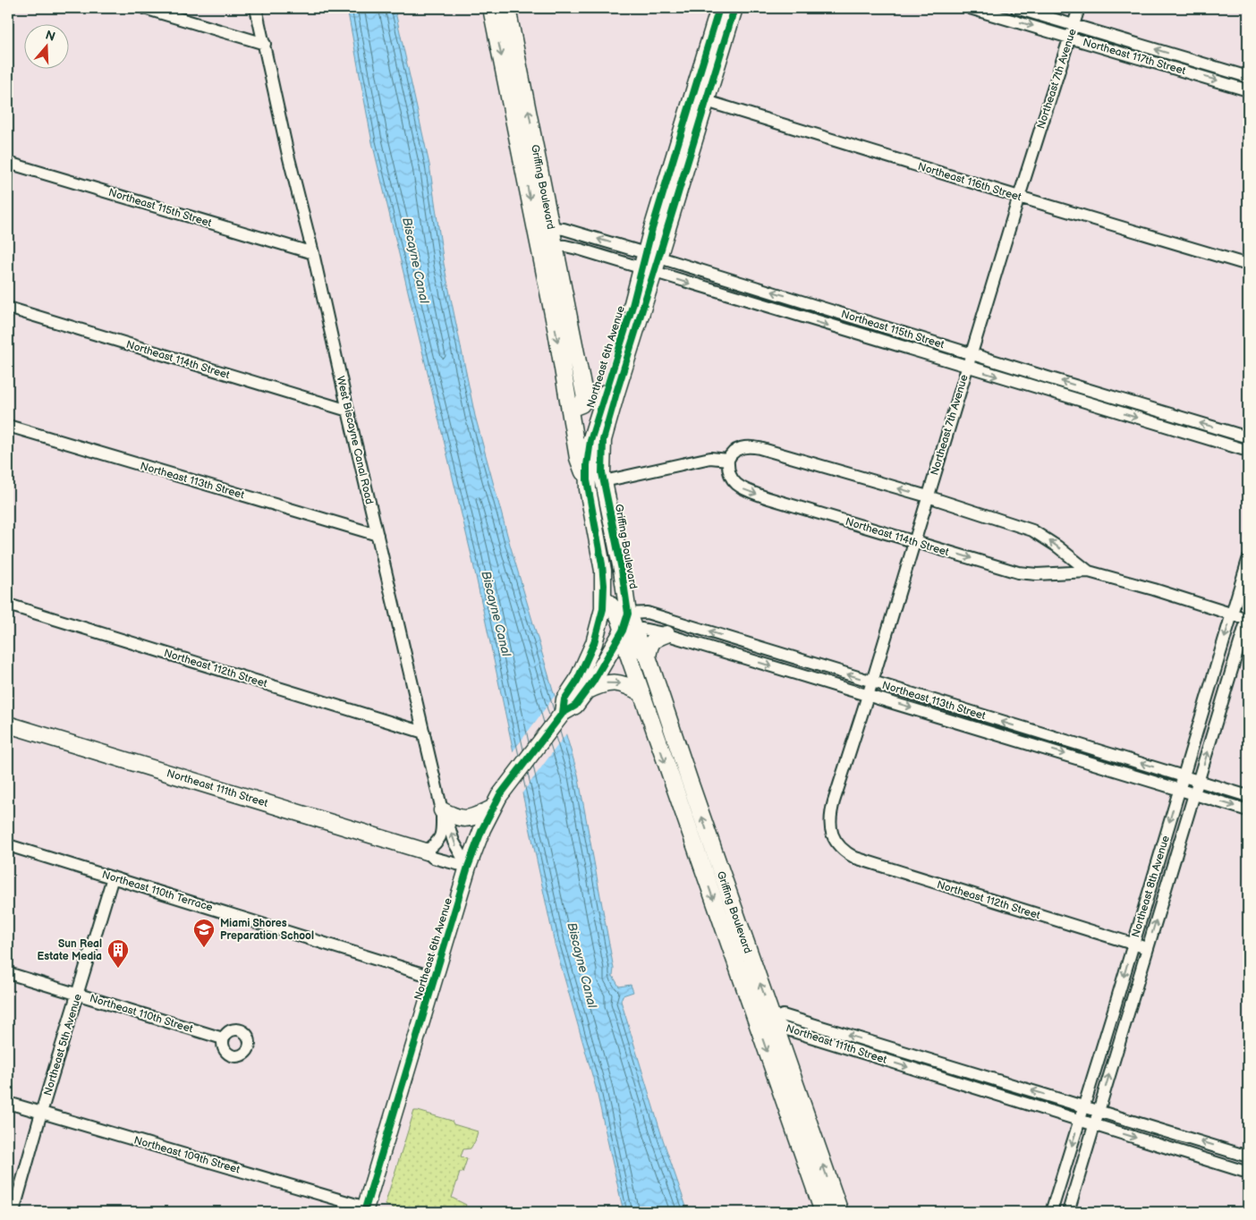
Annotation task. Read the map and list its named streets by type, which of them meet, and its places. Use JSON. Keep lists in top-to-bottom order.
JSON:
{
  "streets": {
    "street": [
      "Northeast 117th Street",
      "Northeast 7th Avenue",
      "Northeast 116th Street",
      "Griffing Boulevard",
      "Northeast 115th Street",
      "Northeast 6th Avenue",
      "Northeast 114th Street",
      "West Biscayne Canal Road",
      "Northeast 113th Street",
      "Northeast 112th Street",
      "Northeast 111th Street",
      "Northeast 8th Avenue",
      "Northeast 110th Terrace",
      "Northeast 110th Street",
      "Northeast 5th Avenue",
      "Northeast 109th Street"
    ]
  },
  "crossings": [
    ["Northeast 117th Street", "Northeast 7th Avenue"],
    ["Northeast 7th Avenue", "Northeast 116th Street"],
    ["Northeast 7th Avenue", "Northeast 115th Street"],
    ["Northeast 7th Avenue", "Northeast 114th Street"],
    ["Northeast 7th Avenue", "Northeast 113th Street"],
    ["Northeast 7th Avenue", "Northeast 112th Street"],
    ["Northeast 116th Street", "Northeast 6th Avenue"],
    ["Griffing Boulevard", "Northeast 115th Street"],
    ["Griffing Boulevard", "Northeast 6th Avenue"],
    ["Griffing Boulevard", "Northeast 113th Street"],
    ["Griffing Boulevard", "Northeast 111th Street"],
    ["Northeast 115th Street", "Northeast 6th Avenue"],
    ["Northeast 115th Street", "West Biscayne Canal Road"],
    ["Northeast 6th Avenue", "West Biscayne Canal Road"],
    ["Northeast 6th Avenue", "Northeast 113th Street"],
    ["Northeast 6th Avenue", "Northeast 110th Terrace"],
    ["Northeast 6th Avenue", "Northeast 109th Street"],
    ["Northeast 114th Street", "West Biscayne Canal Road"],
    ["Northeast 114th Street", "Northeast 8th Avenue"],
    ["West Biscayne Canal Road", "Northeast 113th Street"],
    ["West Biscayne Canal Road", "Northeast 112th Street"],
    ["Northeast 113th Street", "Northeast 8th Avenue"],
    ["Northeast 112th Street", "Northeast 8th Avenue"],
    ["Northeast 111th Street", "Northeast 8th Avenue"],
    ["Northeast 110th Terrace", "Northeast 5th Avenue"],
    ["Northeast 110th Street", "Northeast 5th Avenue"],
    ["Northeast 5th Avenue", "Northeast 109th Street"]
  ],
  "water": ["Biscayne Canal"],
  "places": {
    "school or university": ["Miami Shores Preparation School"],
    "building": ["Sun Real Estate Media"]
  },
  "north": "top"
}
